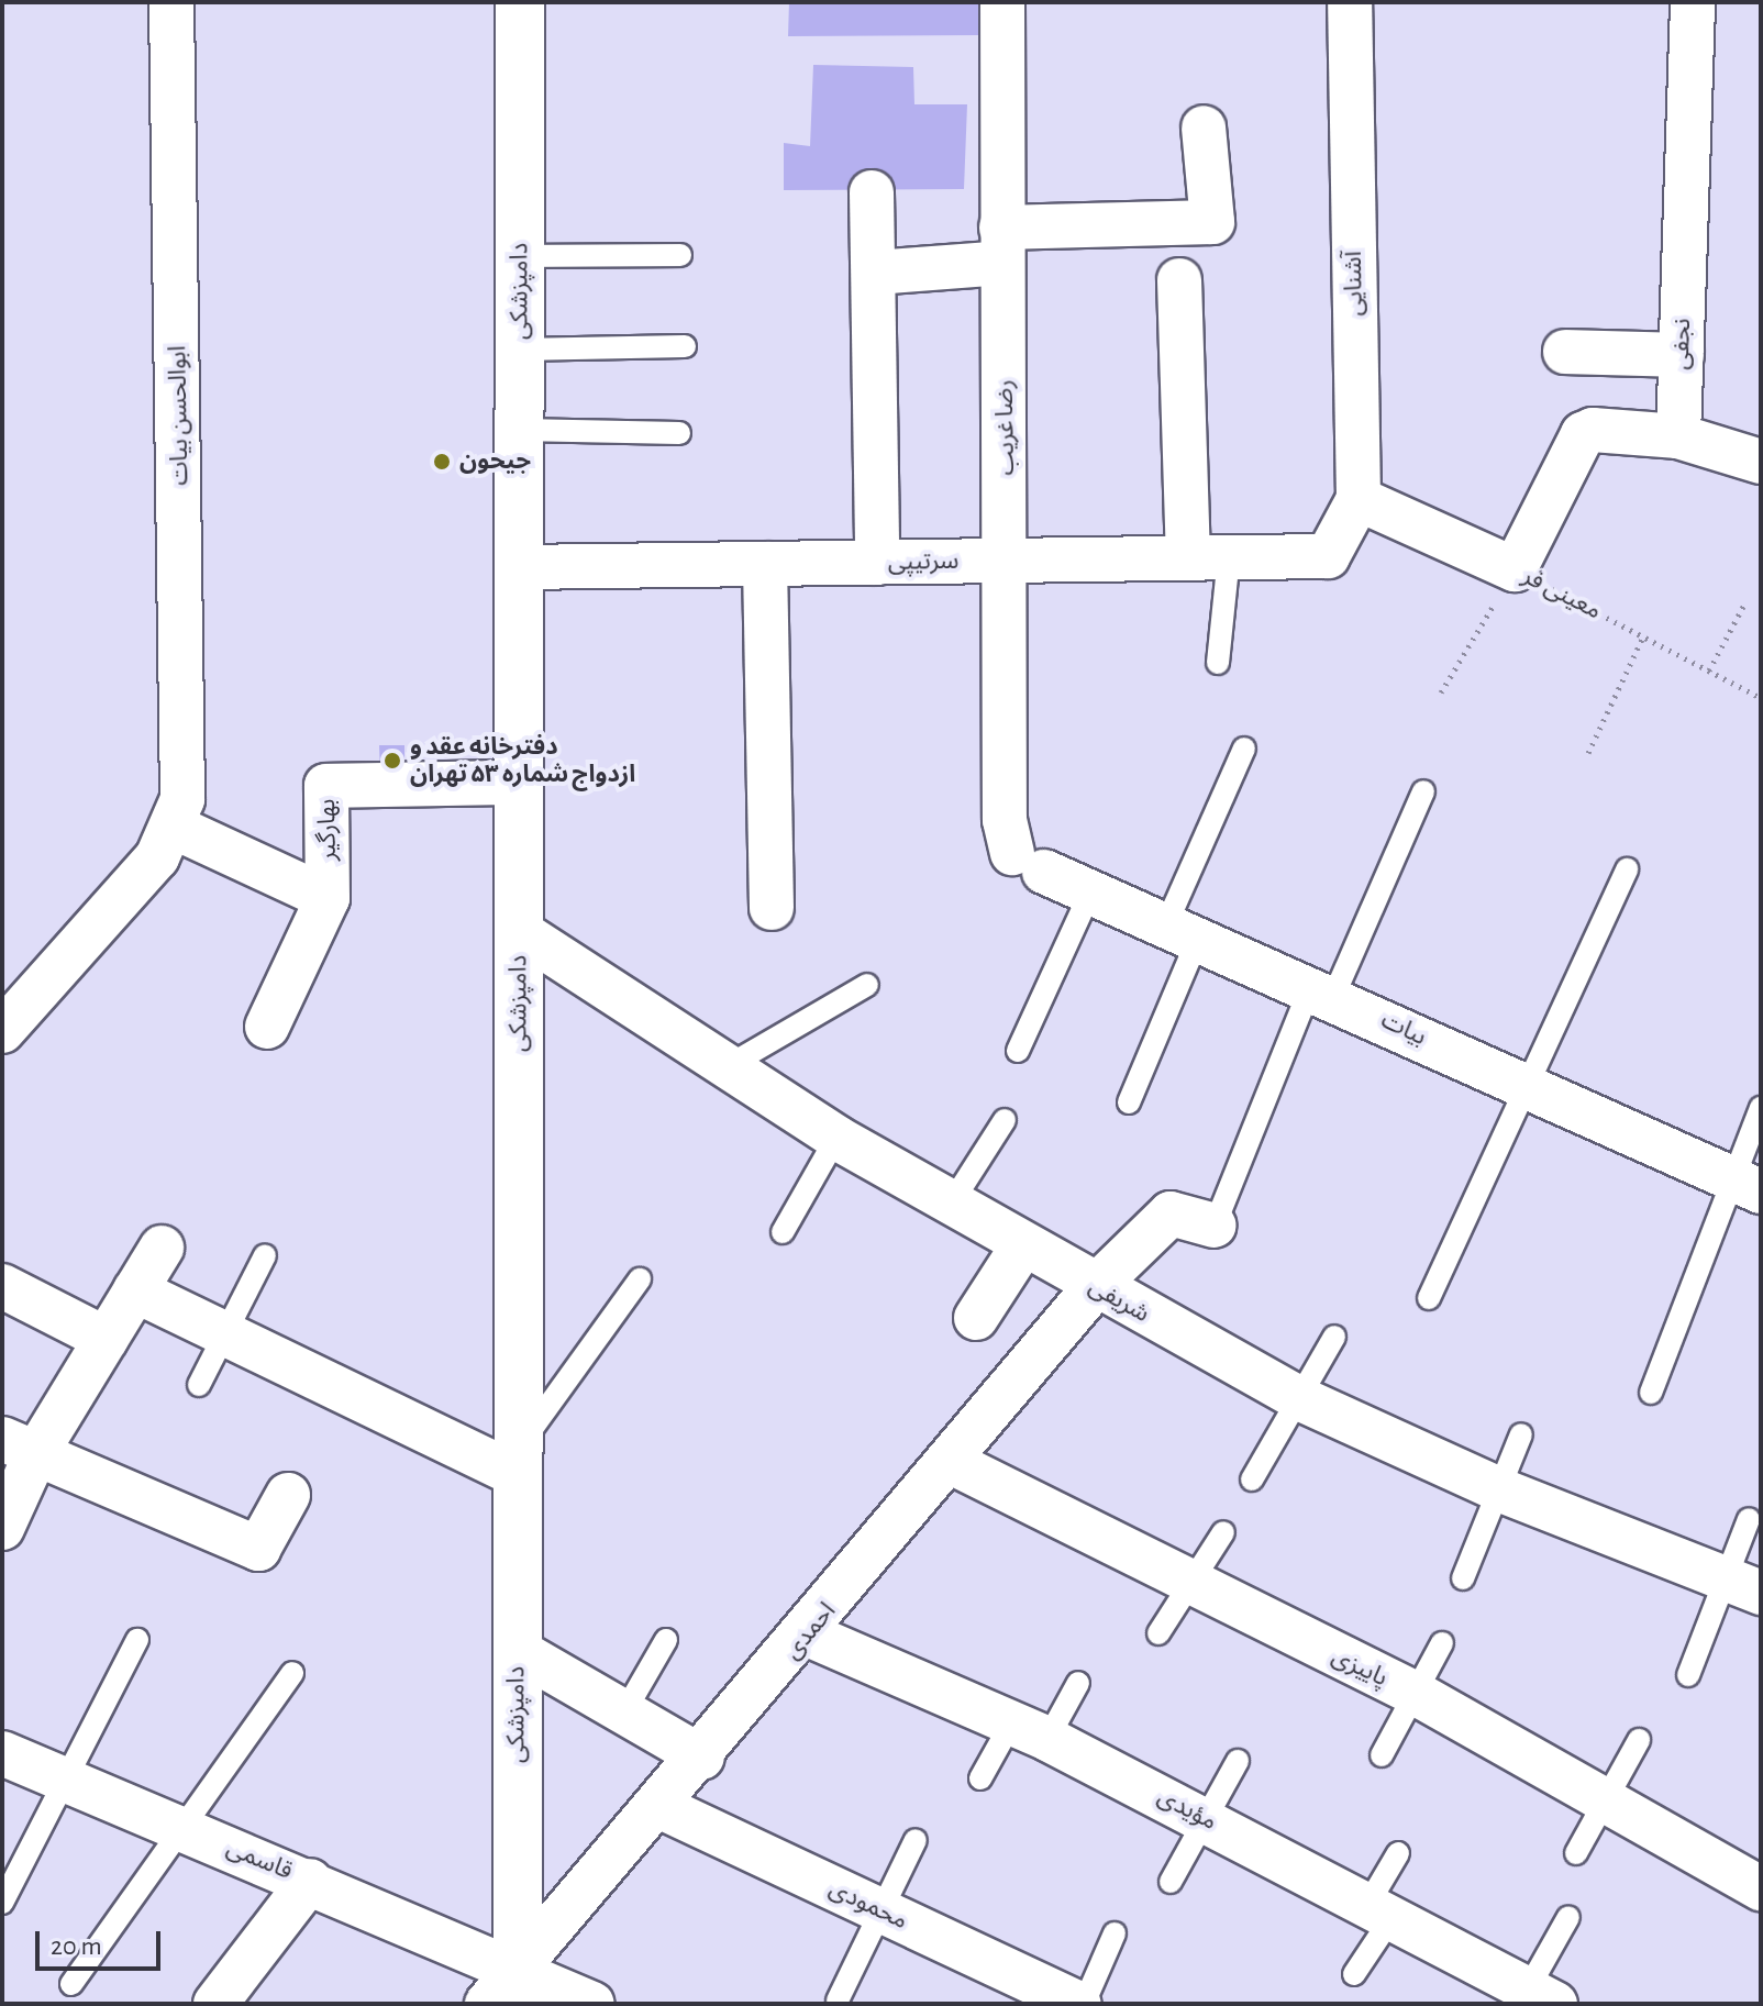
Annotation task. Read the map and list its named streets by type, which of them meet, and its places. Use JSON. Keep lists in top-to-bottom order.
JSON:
{
  "streets": {
    "main road": ["دامپزشکی"],
    "street": [
      "آشنایی",
      "نجفی",
      "ابوالحسن بیات",
      "رضا غریب",
      "سرتیپی",
      "معینی فر",
      "بهارگیر",
      "بیات",
      "شریفی",
      "احمدی",
      "پاییزی",
      "مؤیدی",
      "قاسمی",
      "محمودی"
    ]
  },
  "crossings": [
    ["آشنایی", "سرتیپی"],
    ["آشنایی", "معینی فر"],
    ["دامپزشکی", "سرتیپی"],
    ["دامپزشکی", "بهارگیر"],
    ["دامپزشکی", "شریفی"],
    ["دامپزشکی", "احمدی"],
    ["دامپزشکی", "قاسمی"],
    ["ابوالحسن بیات", "بهارگیر"],
    ["رضا غریب", "سرتیپی"],
    ["رضا غریب", "بیات"],
    ["شریفی", "احمدی"],
    ["احمدی", "پاییزی"],
    ["احمدی", "مؤیدی"],
    ["احمدی", "قاسمی"],
    ["احمدی", "محمودی"]
  ],
  "places": ["جیحون", "دفترخانه عقد و ازدواج شماره ۵۳ تهران"],
  "scale_bar": "20 m"
}
